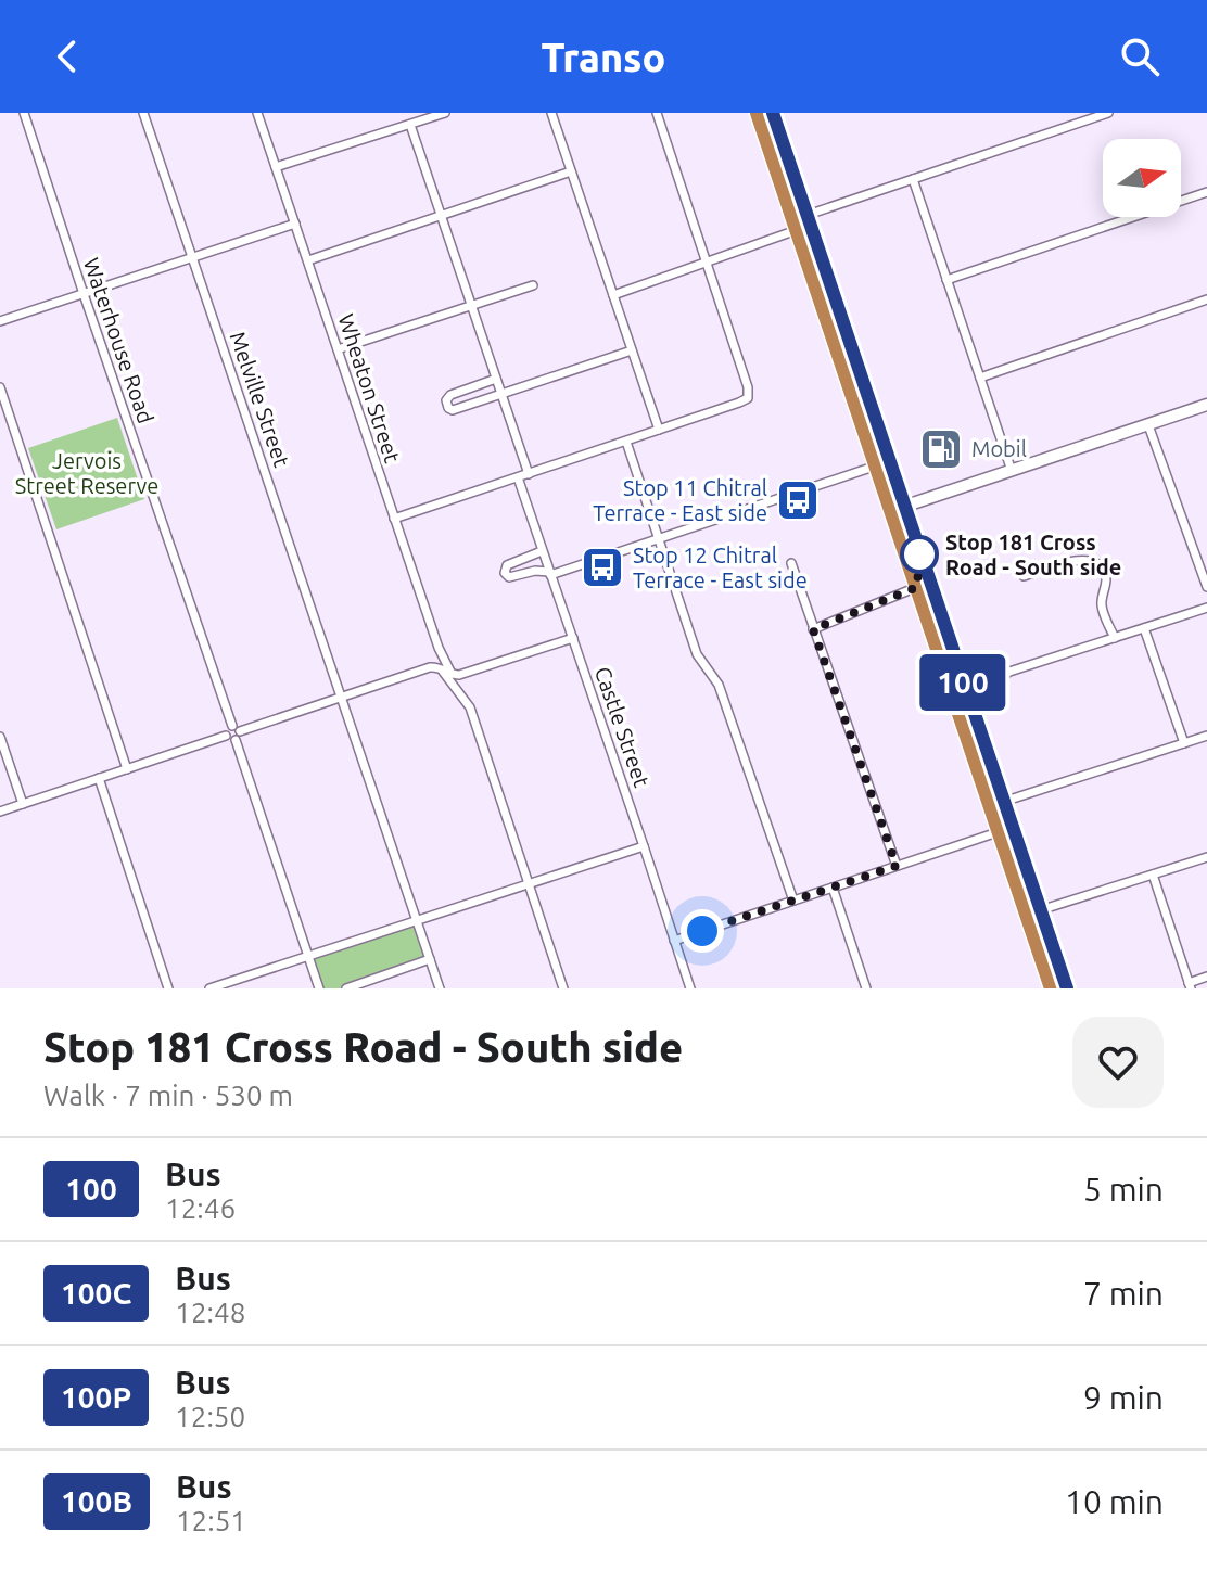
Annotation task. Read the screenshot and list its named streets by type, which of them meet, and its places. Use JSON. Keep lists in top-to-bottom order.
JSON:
{
  "streets": {
    "street": [
      "Waterhouse Road",
      "Wheaton Street",
      "Melville Street",
      "Castle Street"
    ]
  },
  "parks": ["Jervois Street Reserve"],
  "places": {
    "fuel station": ["Mobil"],
    "bus stop": ["Stop 11 Chitral Terrace - East side", "Stop 12 Chitral Terrace - East side"],
    "other": ["Stop 181 Cross Road - South side"]
  },
  "lines": ["bus line 100"],
  "north": "right",
  "page": {
    "header": "Transo",
    "on_map": "100",
    "heading": ["Stop 181 Cross Road - South side", "Walk · 7 min · 530 m"],
    "list": [
      {
        "mark": "100",
        "name": "Bus",
        "note": "12:46",
        "value": "5 min"
      },
      {
        "mark": "100C",
        "name": "Bus",
        "note": "12:48",
        "value": "7 min"
      },
      {
        "mark": "100P",
        "name": "Bus",
        "note": "12:50",
        "value": "9 min"
      },
      {
        "mark": "100B",
        "name": "Bus",
        "note": "12:51",
        "value": "10 min"
      }
    ]
  }
}
